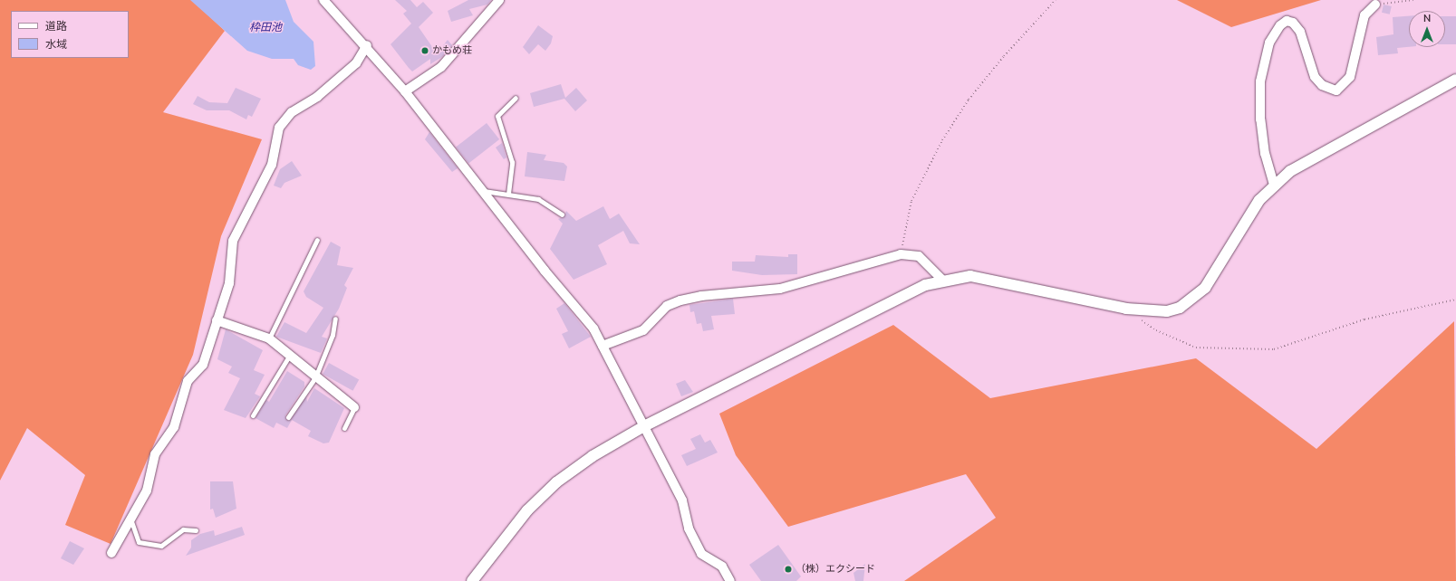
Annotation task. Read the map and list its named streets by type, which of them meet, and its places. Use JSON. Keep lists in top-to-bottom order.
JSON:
{
  "water": ["枠田池"],
  "places": ["かもめ荘", "（株）エクシード"],
  "legend": ["道路", "水域"],
  "north": "top"
}
